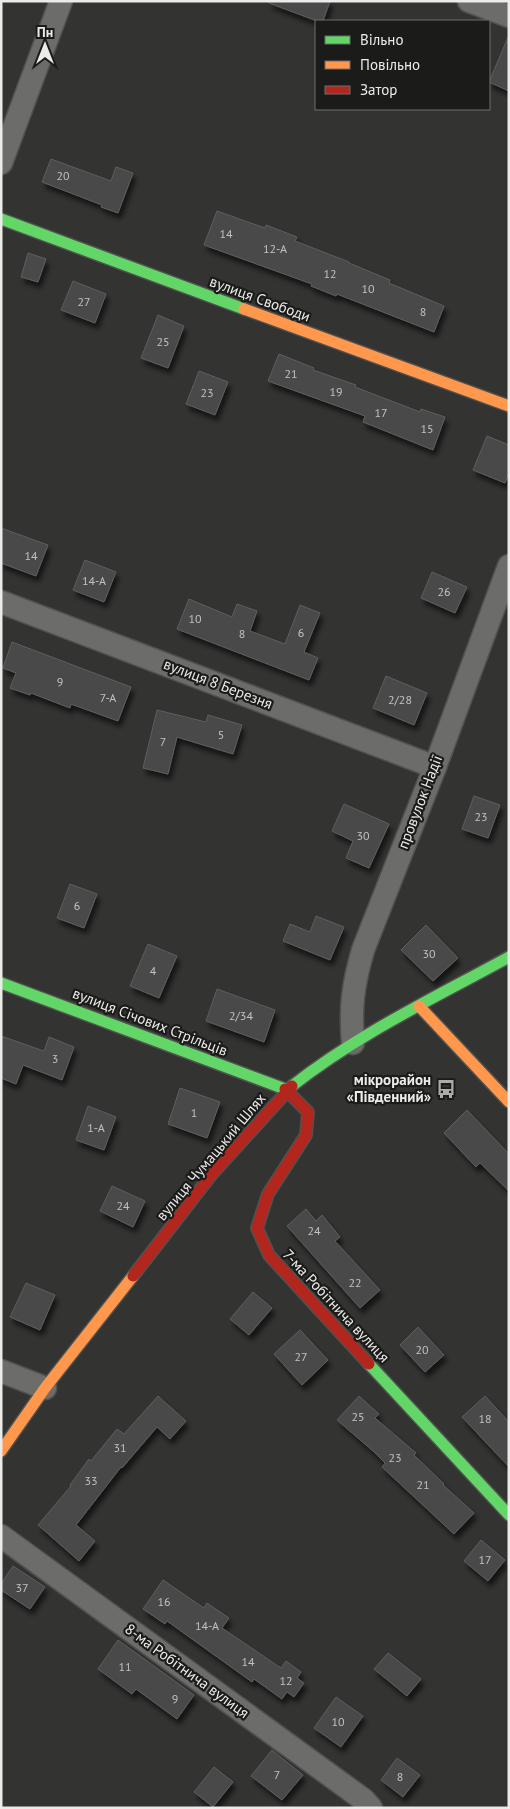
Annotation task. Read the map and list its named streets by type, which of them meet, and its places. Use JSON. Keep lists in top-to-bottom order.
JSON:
{
  "streets": {
    "street": [
      "вулиця Свободи",
      "вулиця 8 Березня",
      "провулок Надії",
      "вулиця Січових Стрільців",
      "вулиця Чумацький Шлях",
      "7-ма Робітнича вулиця",
      "8-ма Робітнича вулиця"
    ]
  },
  "crossings": [
    ["вулиця 8 Березня", "провулок Надії"],
    ["провулок Надії", "вулиця Чумацький Шлях"],
    ["вулиця Січових Стрільців", "вулиця Чумацький Шлях"],
    ["вулиця Січових Стрільців", "7-ма Робітнича вулиця"],
    ["вулиця Чумацький Шлях", "7-ма Робітнича вулиця"]
  ],
  "places": {
    "bus stop": ["мікрорайон «Південний»"]
  },
  "house_numbers": [
    "20",
    "14",
    "12-А",
    "12",
    "10",
    "27",
    "8",
    "25",
    "21",
    "19",
    "23",
    "17",
    "15",
    "14",
    "14-А",
    "26",
    "10",
    "6",
    "8",
    "9",
    "7-А",
    "2/28",
    "5",
    "7",
    "23",
    "30",
    "6",
    "30",
    "4",
    "2/34",
    "3",
    "1",
    "1-А",
    "24",
    "24",
    "22",
    "20",
    "27",
    "25",
    "18",
    "31",
    "23",
    "33",
    "21",
    "17",
    "37",
    "16",
    "14-А",
    "14",
    "11",
    "12",
    "9",
    "10",
    "7",
    "8"
  ],
  "legend": ["Вільно", "Повільно", "Затор"],
  "north": "top"
}
